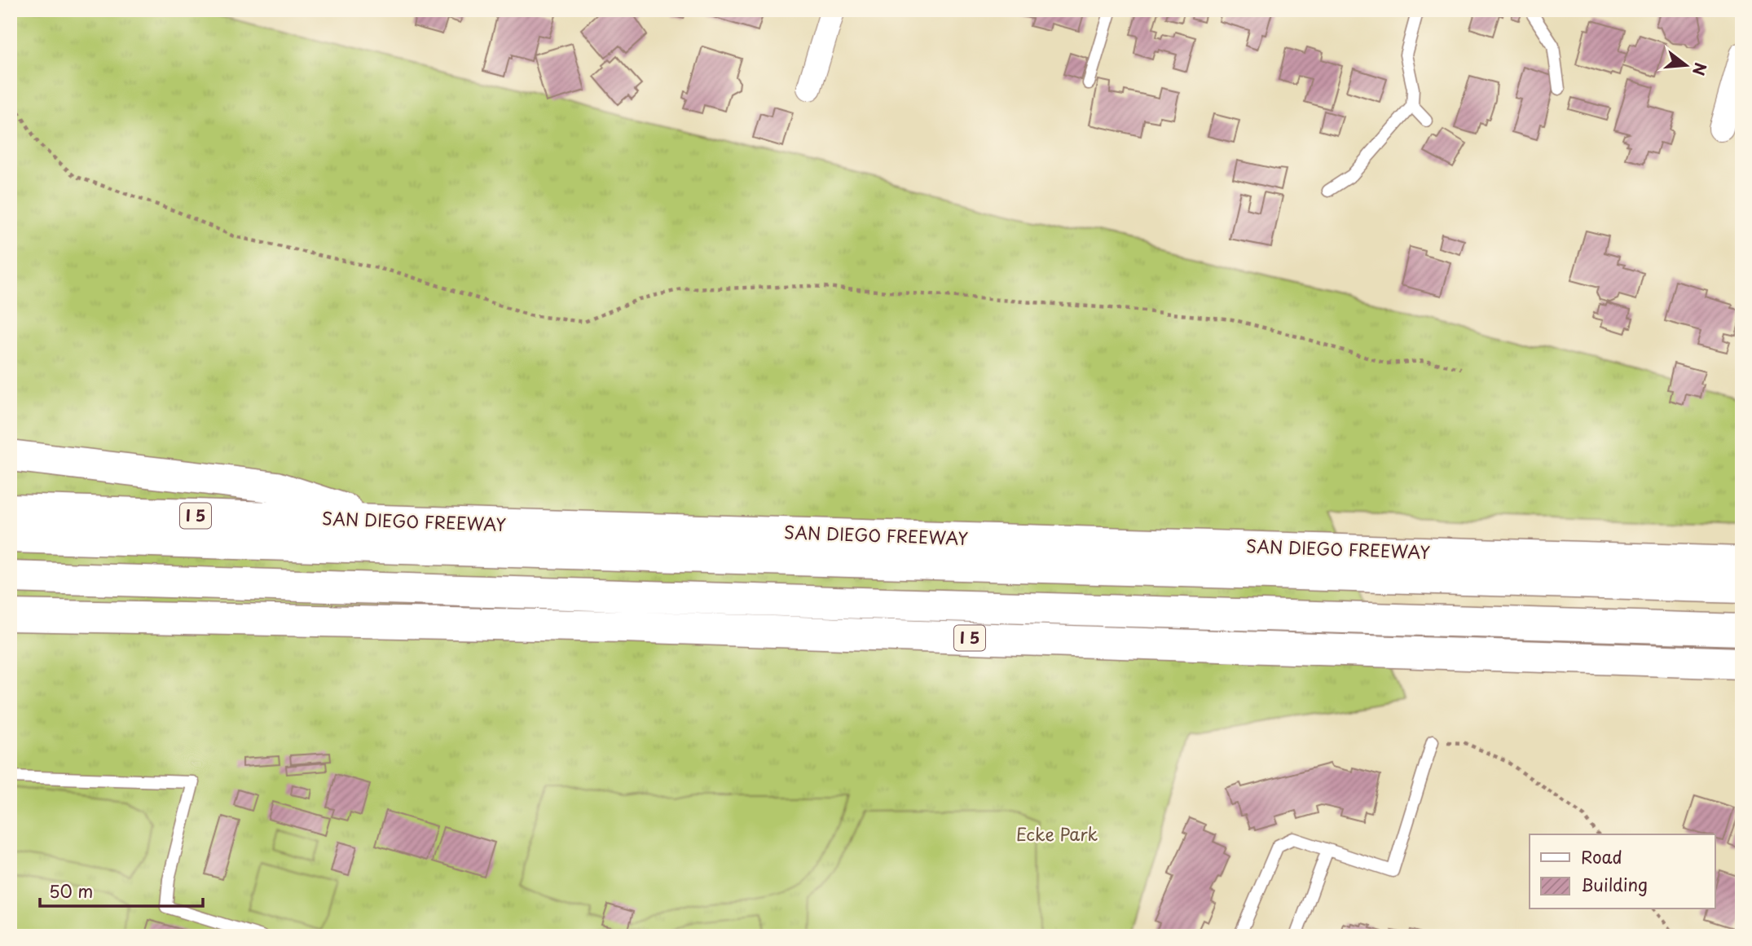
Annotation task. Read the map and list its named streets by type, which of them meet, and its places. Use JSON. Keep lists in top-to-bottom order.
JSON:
{
  "streets": {
    "highway": ["I 5", "SAN DIEGO FREEWAY"]
  },
  "parks": ["Ecke Park"],
  "legend": ["Road", "Building"],
  "scale_bar": "50 m",
  "north": "right"
}
